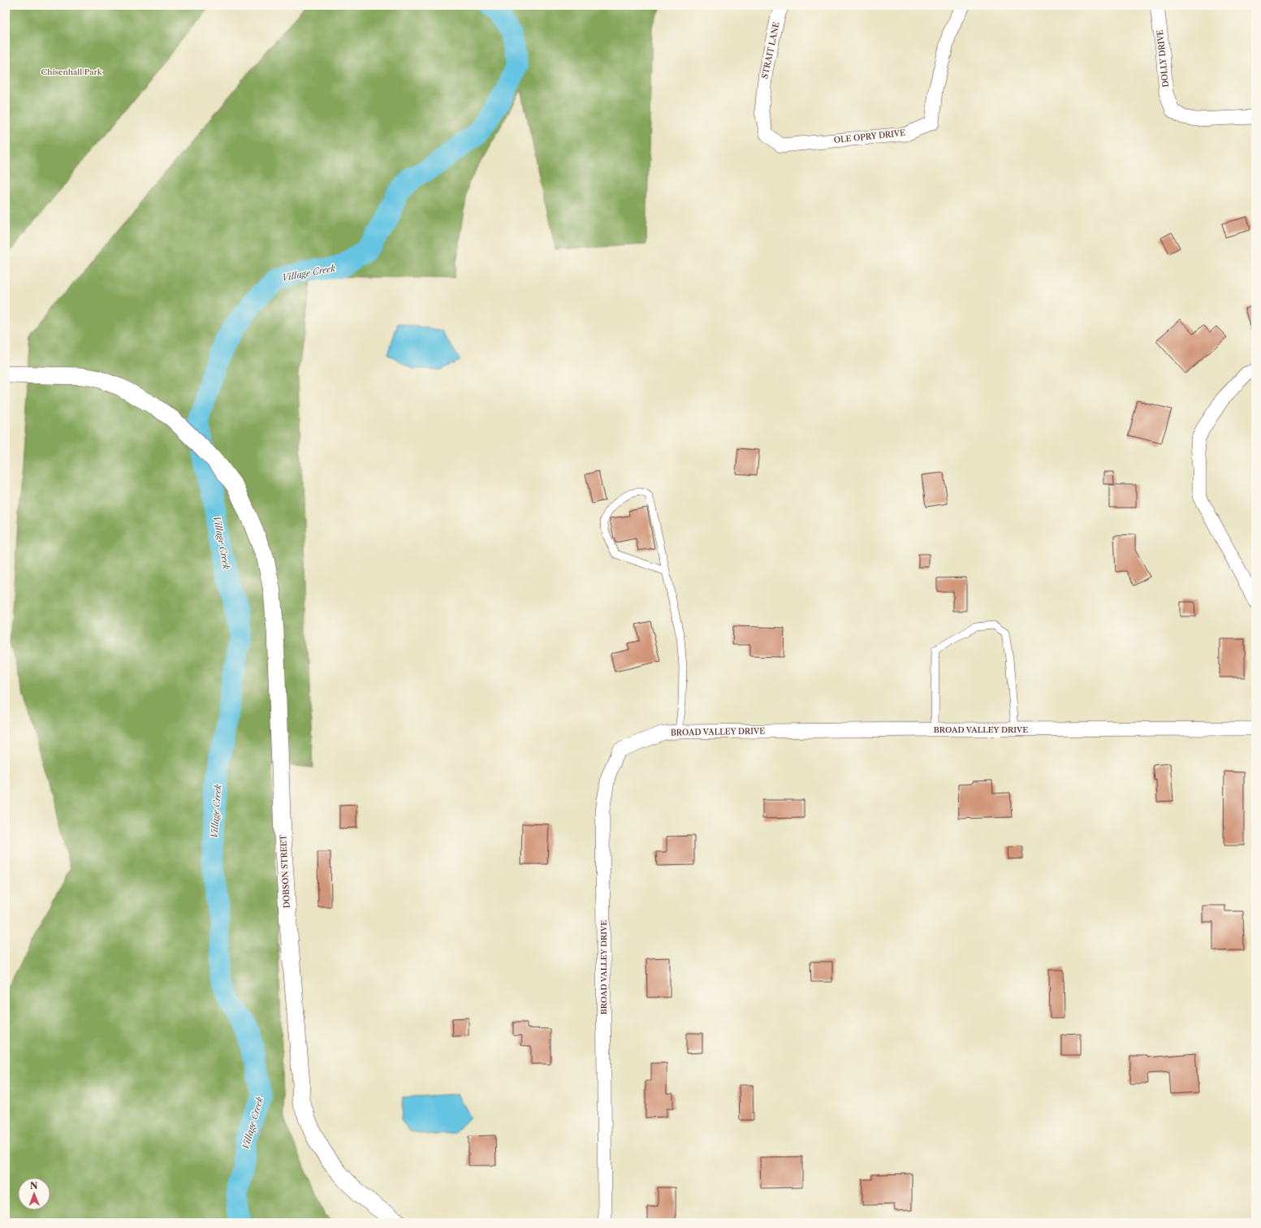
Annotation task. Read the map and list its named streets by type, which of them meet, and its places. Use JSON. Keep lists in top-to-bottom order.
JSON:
{
  "streets": {
    "street": [
      "STRAIT LANE",
      "DOLLY DRIVE",
      "OLE OPRY DRIVE",
      "BROAD VALLEY DRIVE",
      "DOBSON STREET"
    ]
  },
  "crossings": [
    ["STRAIT LANE", "OLE OPRY DRIVE"]
  ],
  "water": ["Village Creek"],
  "parks": ["Chisenhall Park"],
  "north": "top"
}
